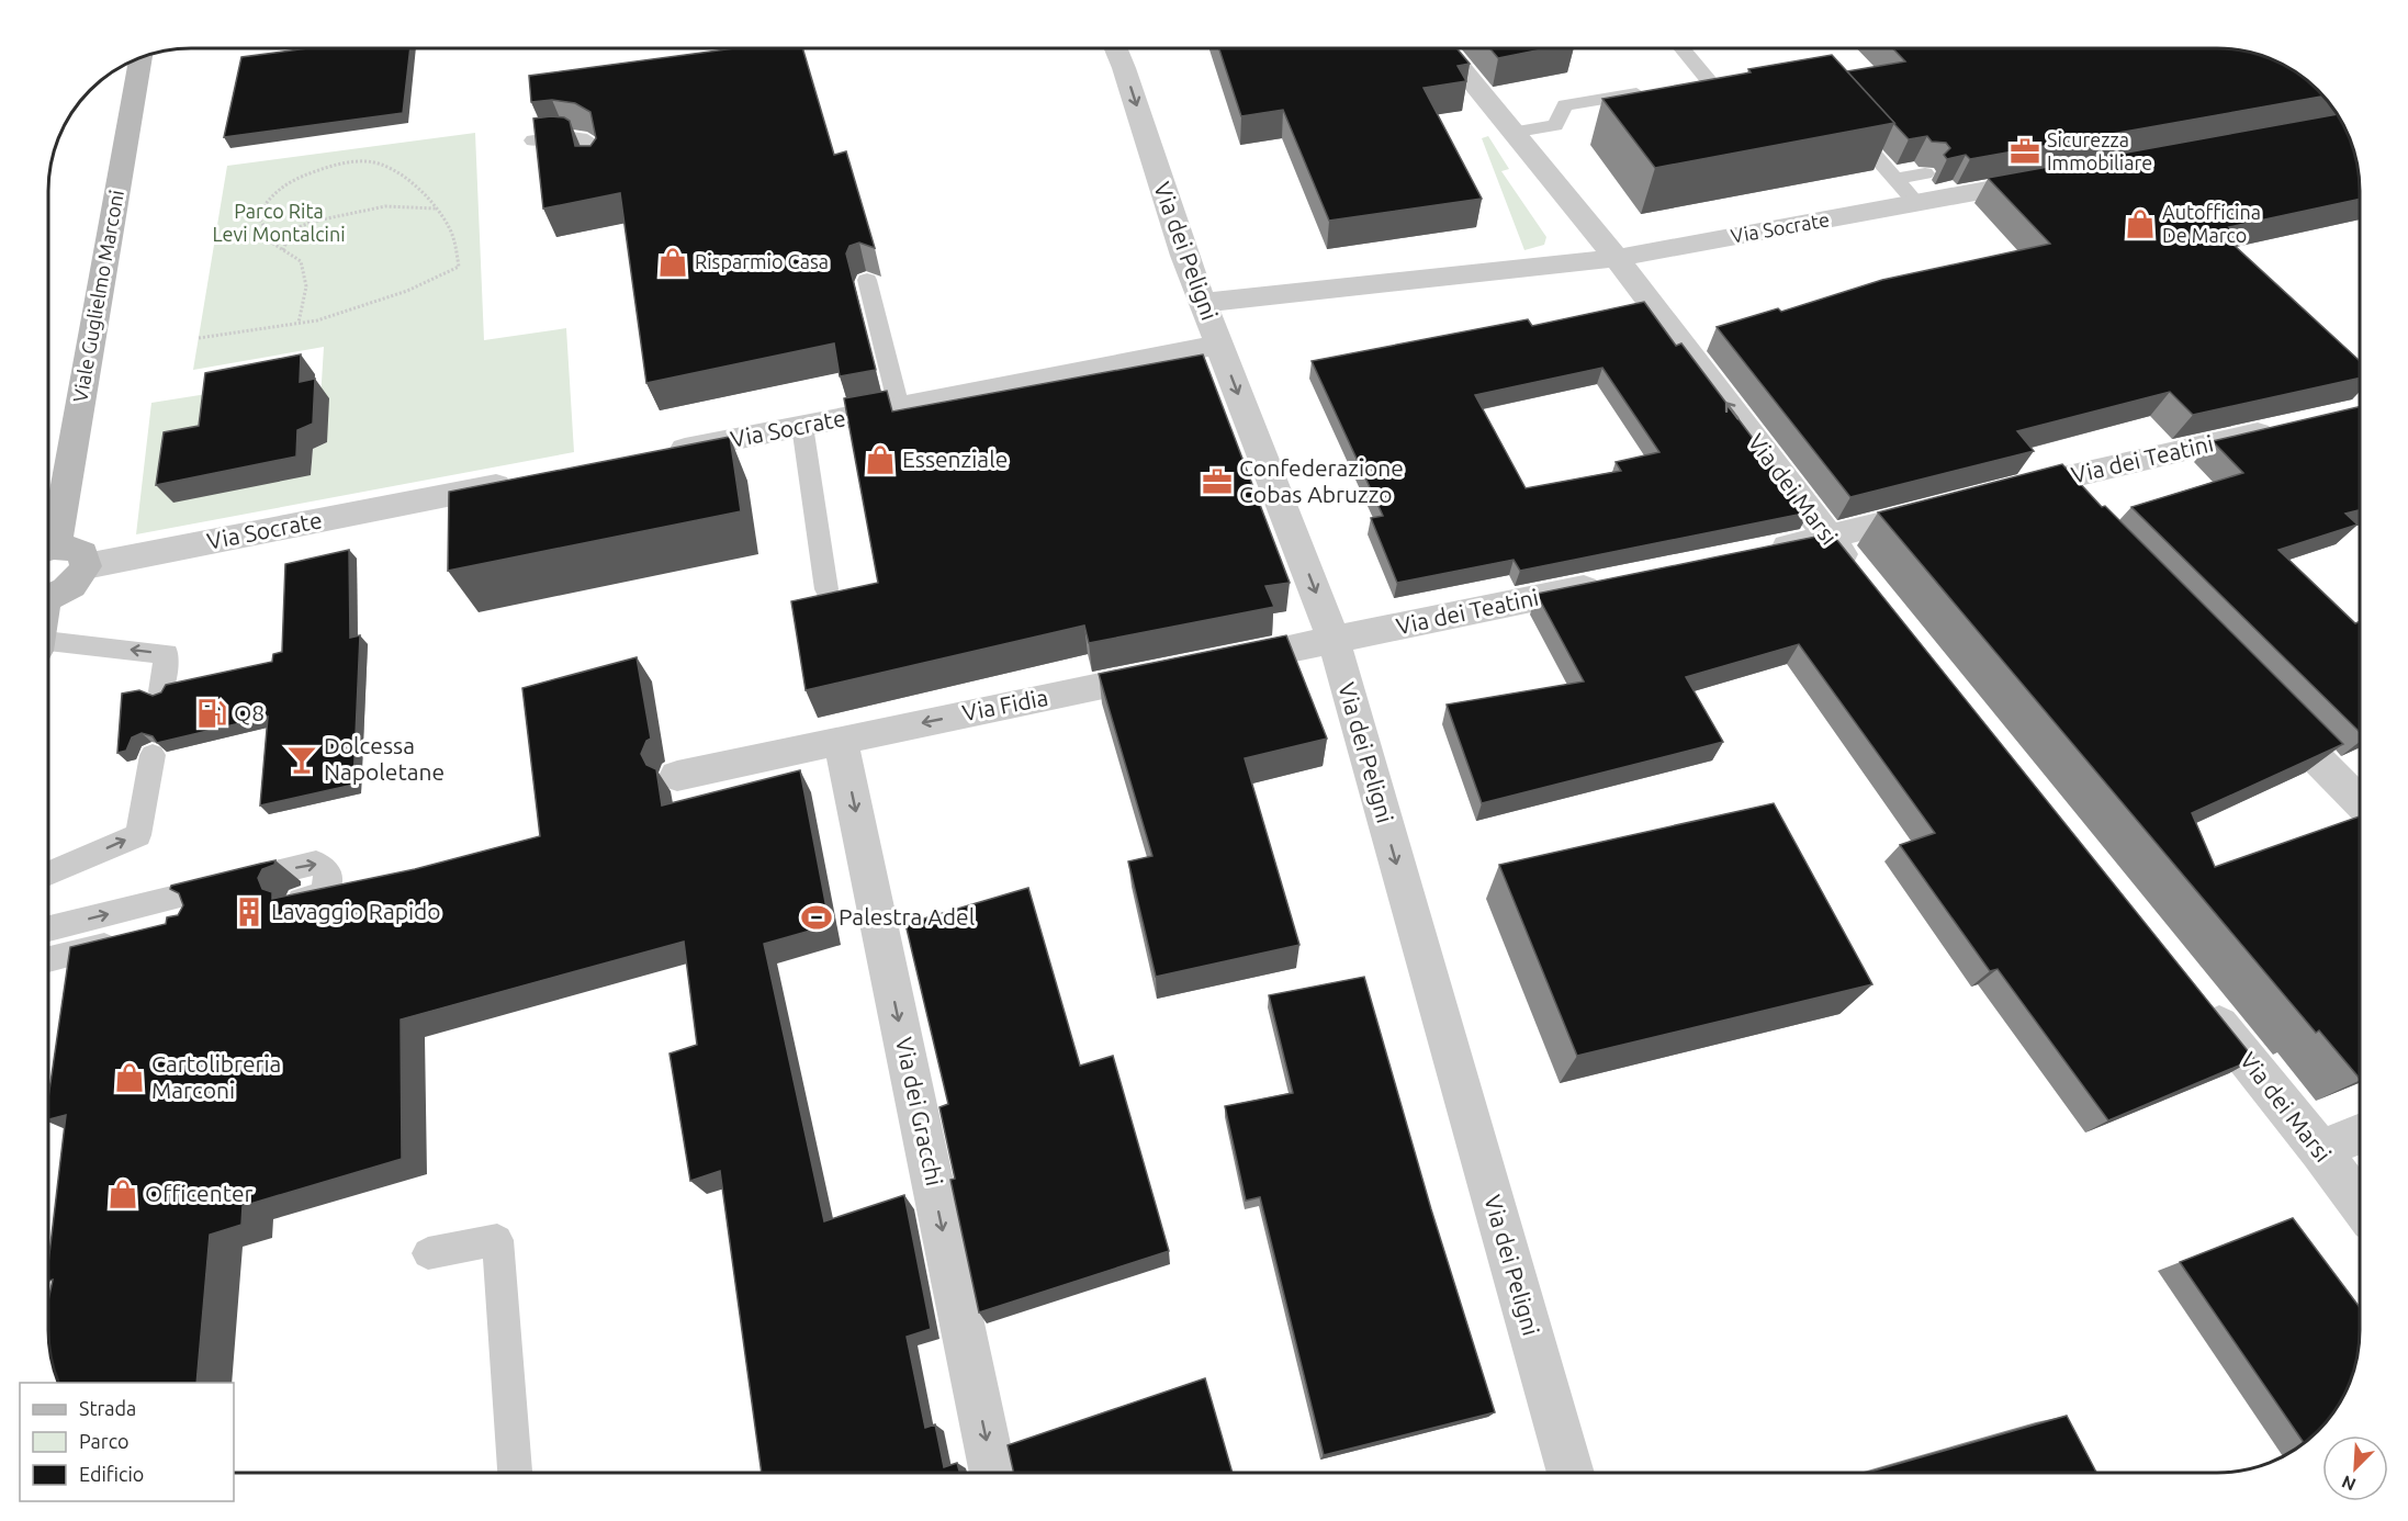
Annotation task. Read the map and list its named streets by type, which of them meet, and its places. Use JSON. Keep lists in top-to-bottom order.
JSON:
{
  "streets": {
    "main road": ["Viale Guglielmo Marconi"],
    "street": [
      "Via Socrate",
      "Via dei Peligni",
      "Via dei Teatini",
      "Via dei Marsi",
      "Via Fidia",
      "Via dei Gracchi"
    ]
  },
  "crossings": [
    ["Via Socrate", "Via dei Peligni"],
    ["Via Socrate", "Via dei Marsi"],
    ["Via dei Peligni", "Via dei Teatini"],
    ["Via dei Peligni", "Via Fidia"],
    ["Via dei Teatini", "Via Fidia"],
    ["Via Fidia", "Via dei Gracchi"]
  ],
  "one_way": [
    "Via dei Peligni",
    "Via dei Marsi",
    "Via Fidia",
    "Via dei Gracchi"
  ],
  "parks": ["Parco Rita Levi Montalcini"],
  "places": {
    "office": ["Sicurezza Immobiliare", "Confederazione Cobas Abruzzo"],
    "shop": [
      "Autofficina De Marco",
      "Risparmio Casa",
      "Essenziale",
      "Cartolibreria Marconi",
      "Officenter"
    ],
    "fuel station": ["Q8"],
    "bar": ["Dolcessa Napoletane"],
    "building": ["Lavaggio Rapido"],
    "sports": ["Palestra Adel"]
  },
  "legend": ["Strada", "Parco", "Edificio"],
  "north": "bottom left"
}
